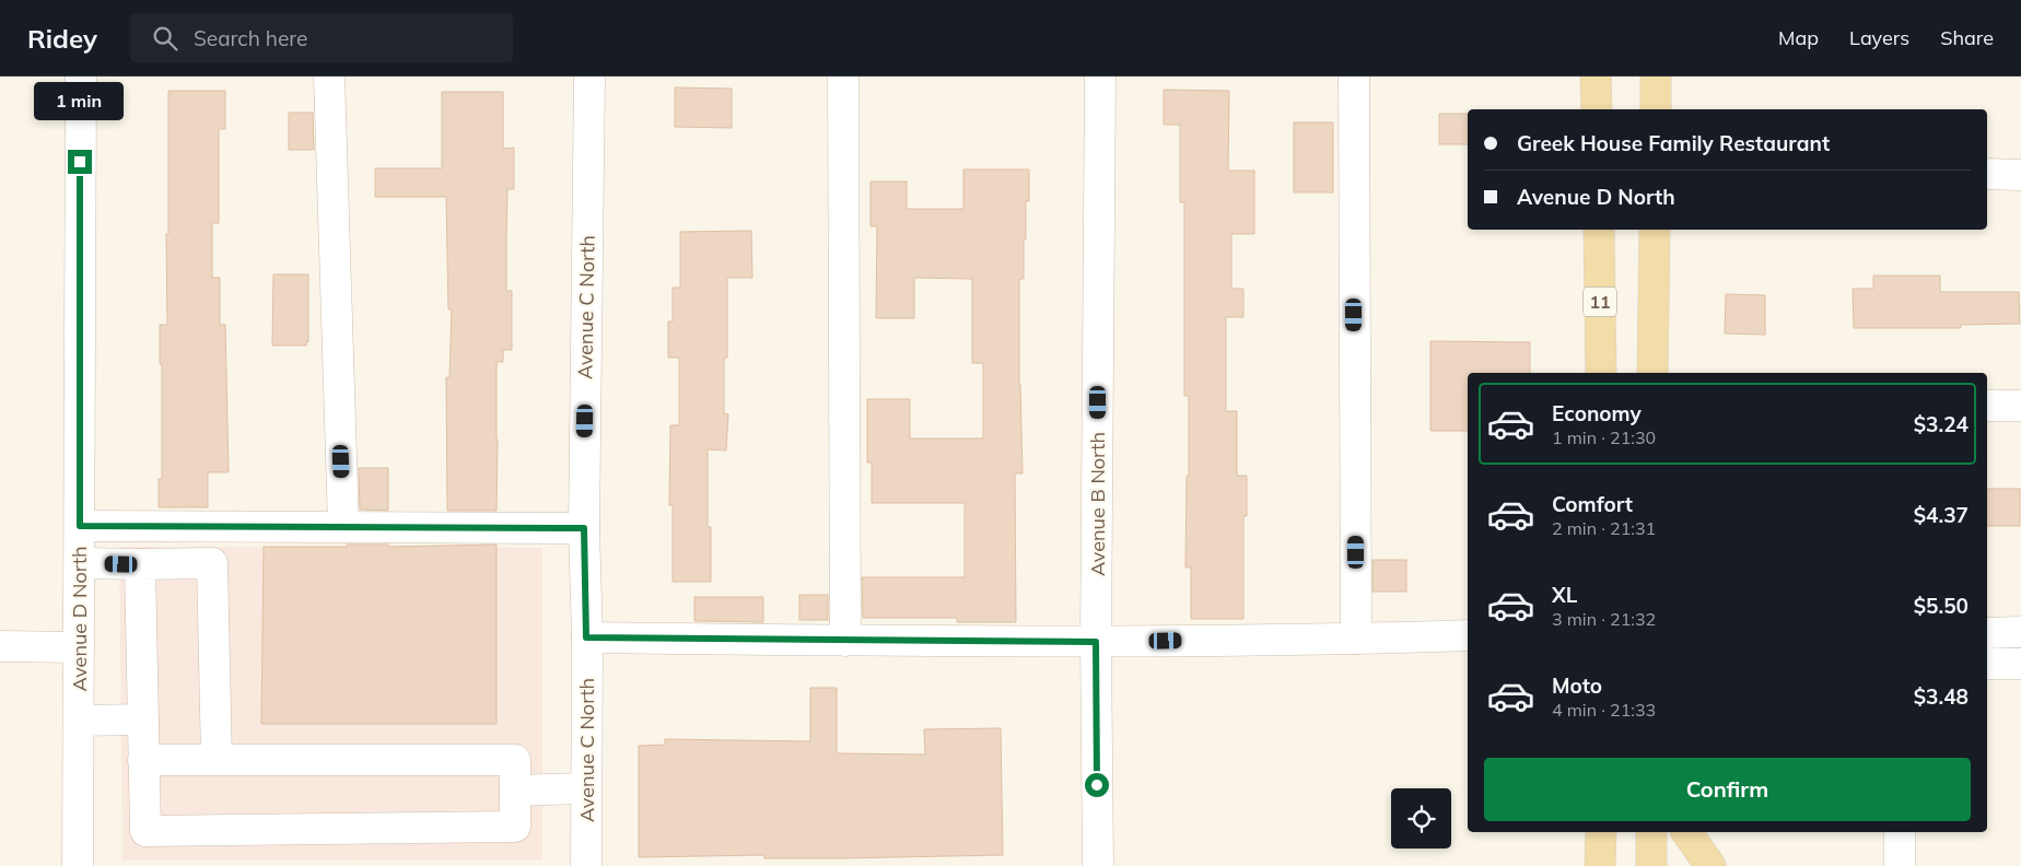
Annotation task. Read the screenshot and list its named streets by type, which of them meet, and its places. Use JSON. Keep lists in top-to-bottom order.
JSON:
{
  "streets": {
    "main road": ["11"],
    "street": ["Avenue C North", "Avenue B North", "Avenue D North"]
  },
  "page": {
    "header": "Ridey",
    "search": "Search here",
    "nav": ["Map", "Layers", "Share"],
    "bubble": "1 min",
    "banner": ["Greek House Family Restaurant", "Avenue D North"],
    "list": [
      {
        "name": "Economy",
        "note": "1 min · 21:30",
        "value": "$3.24"
      },
      {
        "name": "Comfort",
        "note": "2 min · 21:31",
        "value": "$4.37"
      },
      {
        "name": "XL",
        "note": "3 min · 21:32",
        "value": "$5.50"
      },
      {
        "name": "Moto",
        "note": "4 min · 21:33",
        "value": "$3.48"
      }
    ],
    "buttons": "Confirm"
  }
}
